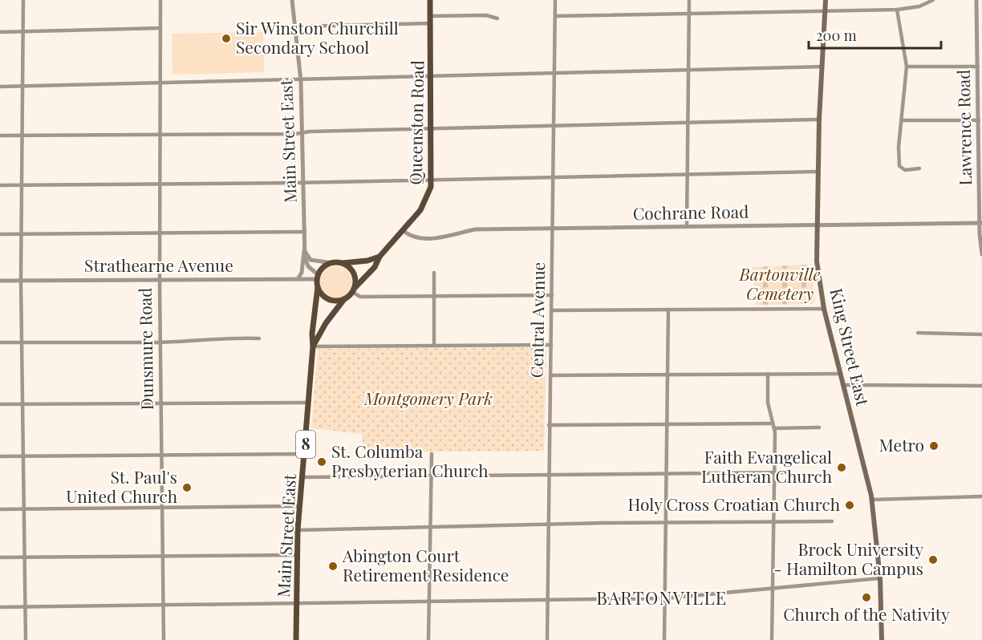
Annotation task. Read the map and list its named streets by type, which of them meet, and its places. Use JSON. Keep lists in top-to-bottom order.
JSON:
{
  "streets": {
    "main road": [
      "Queenston Road",
      "Main Street East",
      "King Street East",
      "8"
    ],
    "street": [
      "Lawrence Road",
      "Cochrane Road",
      "Strathearne Avenue",
      "Central Avenue",
      "Dunsmure Road"
    ]
  },
  "crossings": [
    ["Queenston Road", "Main Street East"],
    ["Queenston Road", "Cochrane Road"],
    ["Queenston Road", "Strathearne Avenue"],
    ["Lawrence Road", "Cochrane Road"],
    ["Main Street East", "Strathearne Avenue"],
    ["Cochrane Road", "Central Avenue"],
    ["Cochrane Road", "King Street East"],
    ["Strathearne Avenue", "Dunsmure Road"]
  ],
  "districts": ["BARTONVILLE"],
  "parks": ["Bartonville Cemetery", "Montgomery Park"],
  "places": [
    "Sir Winston Churchill Secondary School",
    "Metro",
    "St. Columba Presbyterian Church",
    "Faith Evangelical Lutheran Church",
    "St. Paul's United Church",
    "Holy Cross Croatian Church",
    "Brock University - Hamilton Campus",
    "Abington Court Retirement Residence",
    "Church of the Nativity"
  ],
  "scale_bar": "200 m"
}
